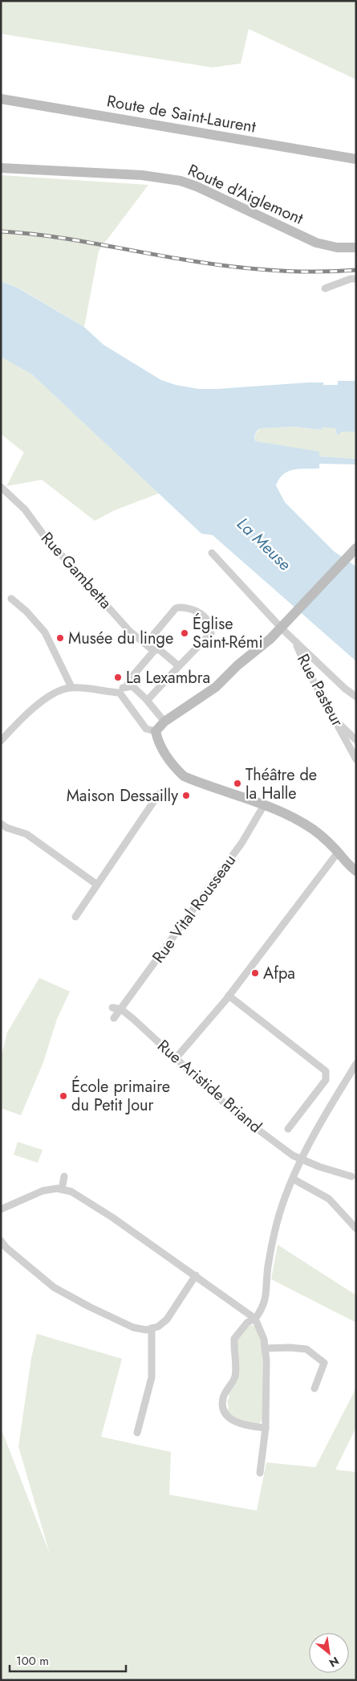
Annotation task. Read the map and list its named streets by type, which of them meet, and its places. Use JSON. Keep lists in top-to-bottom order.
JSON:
{
  "streets": {
    "street": [
      "Route de Saint-Laurent",
      "Route d'Aiglemont",
      "Rue Gambetta",
      "Rue Pasteur",
      "Rue Vital Rousseau",
      "Rue Aristide Briand"
    ]
  },
  "crossings": [
    ["Rue Vital Rousseau", "Rue Aristide Briand"]
  ],
  "water": ["La Meuse"],
  "places": [
    "Église Saint-Rémi",
    "Musée du linge",
    "La Lexambra",
    "Théâtre de la Halle",
    "Maison Dessailly",
    "Afpa",
    "École primaire du Petit Jour"
  ],
  "scale_bar": "100 m",
  "north": "bottom right"
}
